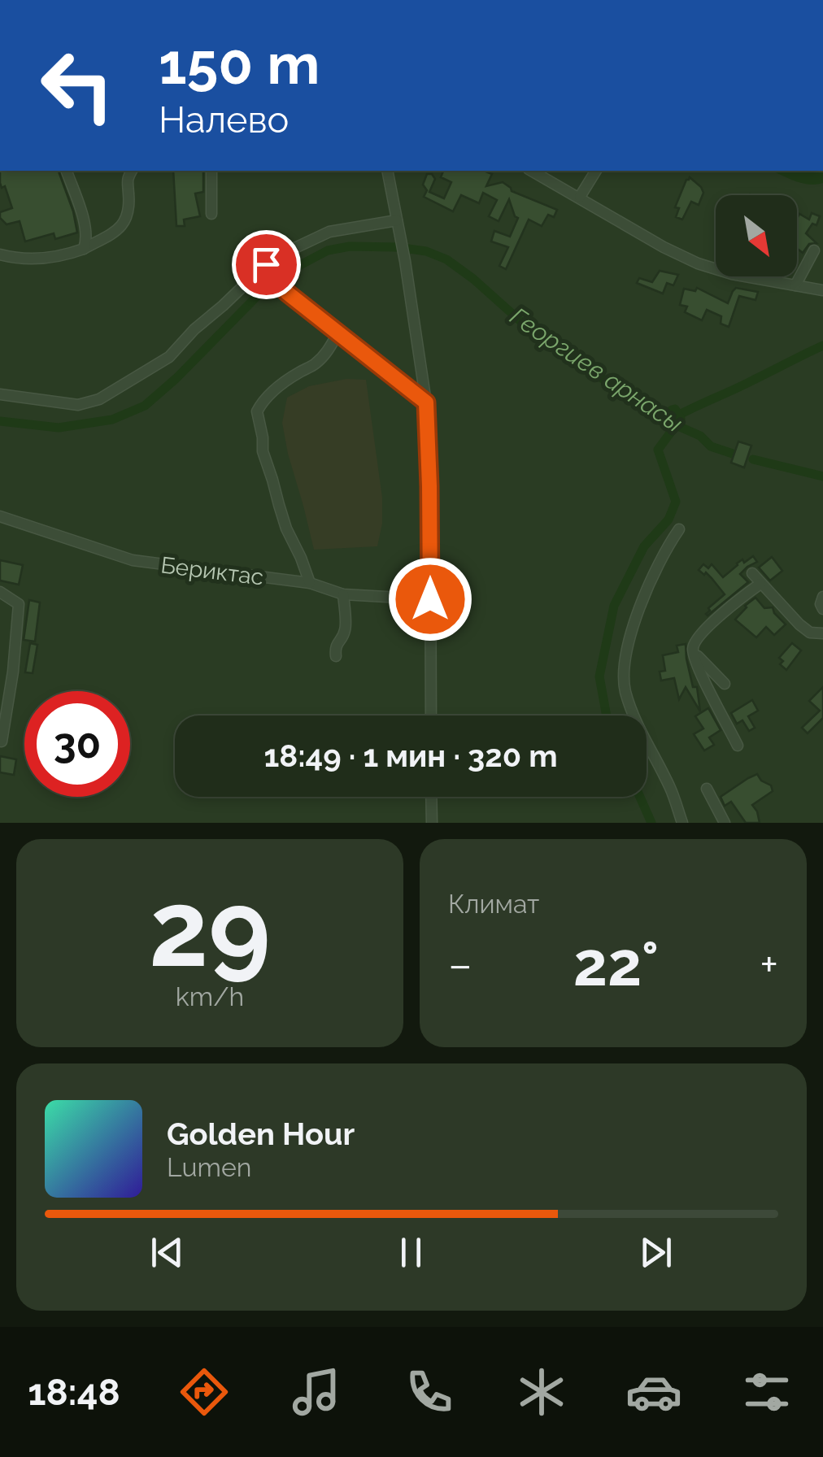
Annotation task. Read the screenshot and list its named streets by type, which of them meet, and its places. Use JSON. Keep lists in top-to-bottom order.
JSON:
{
  "streets": {
    "street": ["Бериктас"]
  },
  "water": ["Георгиев арнасы"],
  "north": "bottom right",
  "page": {
    "turn": ["150 m", "Налево"],
    "limit": "30",
    "trip": "18:49 · 1 мин · 320 m",
    "tile": [
      ["29", "km/h"],
      "Климат"
    ],
    "heat": ["−", "22°", "+"],
    "song": ["Golden Hour", "Lumen"],
    "tabs": "18:48"
  }
}
